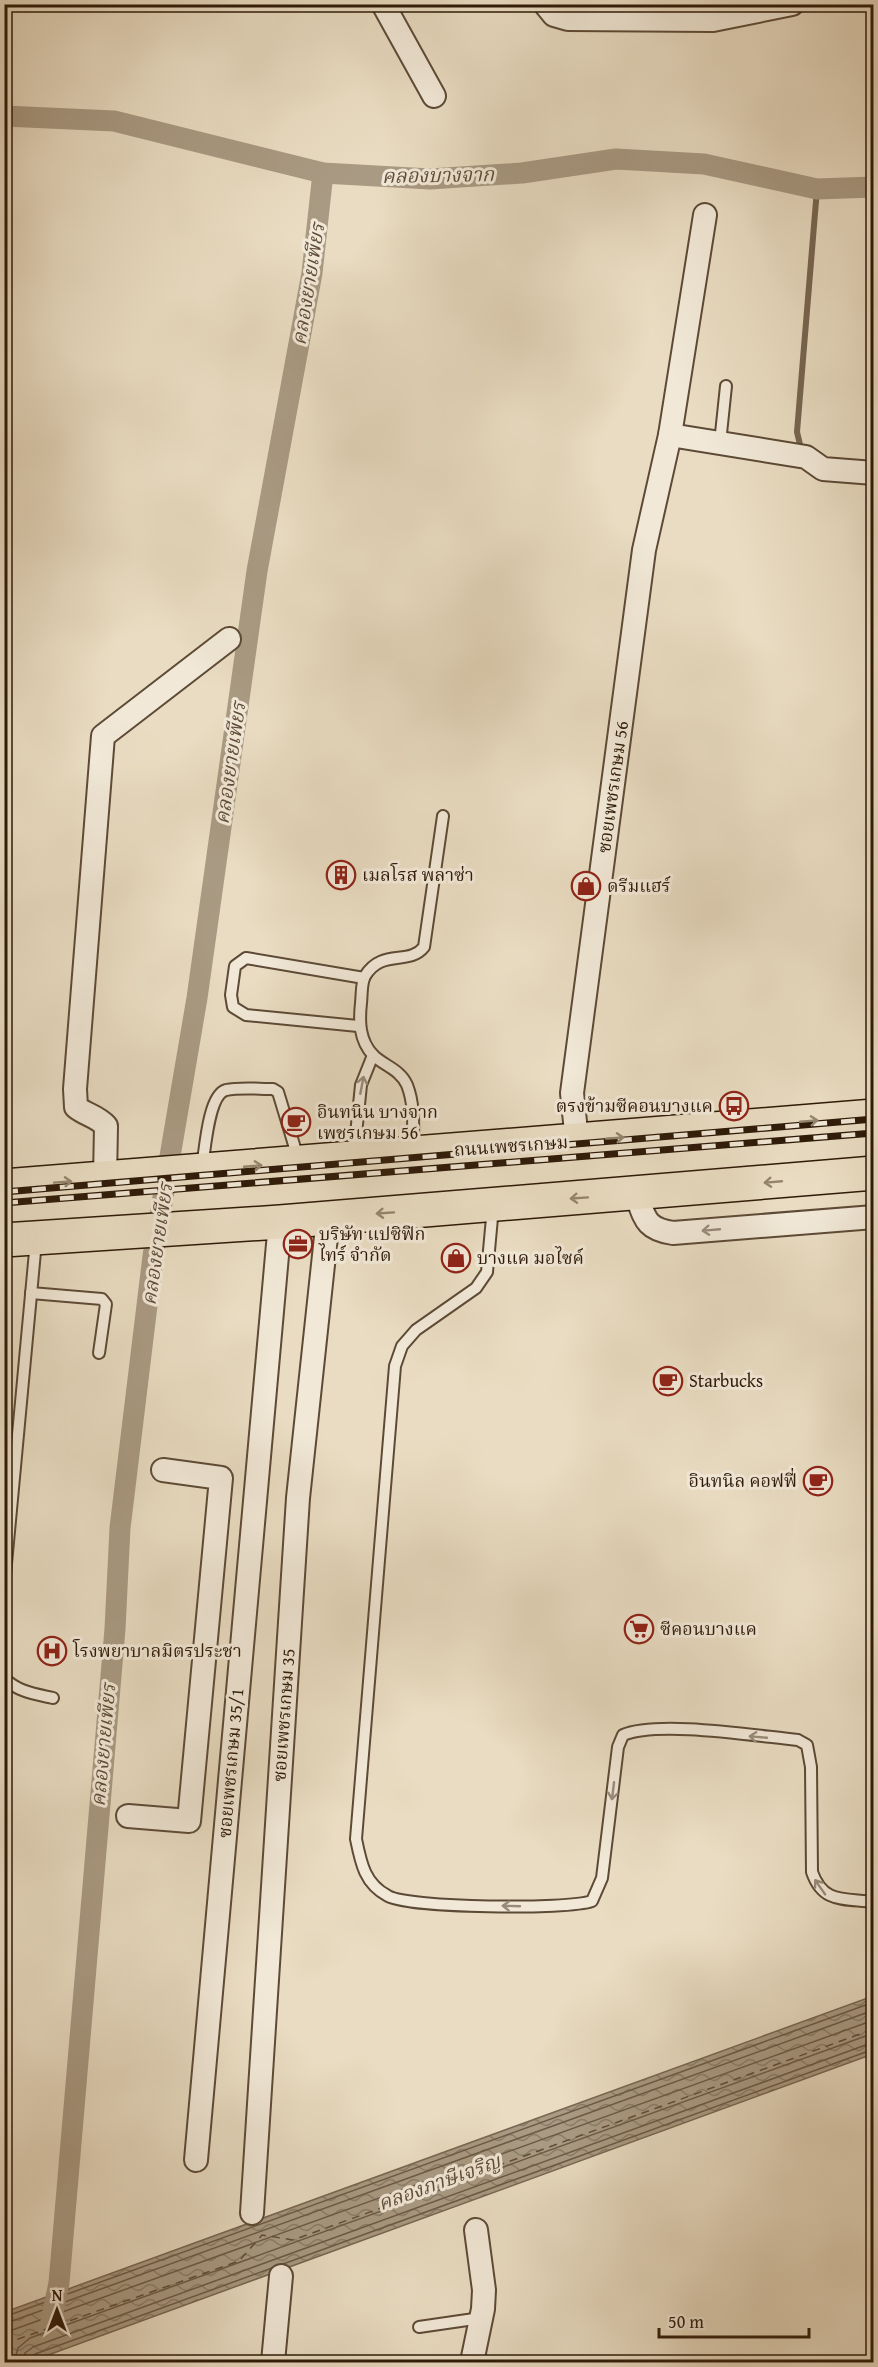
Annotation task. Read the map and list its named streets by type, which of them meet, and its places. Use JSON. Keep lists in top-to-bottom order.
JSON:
{
  "streets": {
    "main road": ["ถนนเพชรเกษม"],
    "street": ["ซอยเพชรเกษม 56", "ซอยเพชรเกษม 35", "ซอยเพชรเกษม 35/1"]
  },
  "crossings": [
    ["ซอยเพชรเกษม 56", "ถนนเพชรเกษม"]
  ],
  "water": ["คลองบางจาก", "คลองยายเพียร", "คลองภาษีเจริญ"],
  "places": {
    "building": ["เมลโรส พลาซ่า"],
    "shop": ["ดรีมแฮร์", "บางแค มอไซค์"],
    "bus stop": ["ตรงข้ามซีคอนบางแค"],
    "cafe": ["อินทนิน บางจาก เพชรเกษม 56", "Starbucks", "อินทนิล คอฟฟี่"],
    "office": ["บริษัท แปซิฟิก ไทร์ จำกัด"],
    "supermarket": ["ซีคอนบางแค"],
    "hospital": ["โรงพยาบาลมิตรประชา"]
  },
  "scale_bar": "50 m",
  "north": "top"
}
